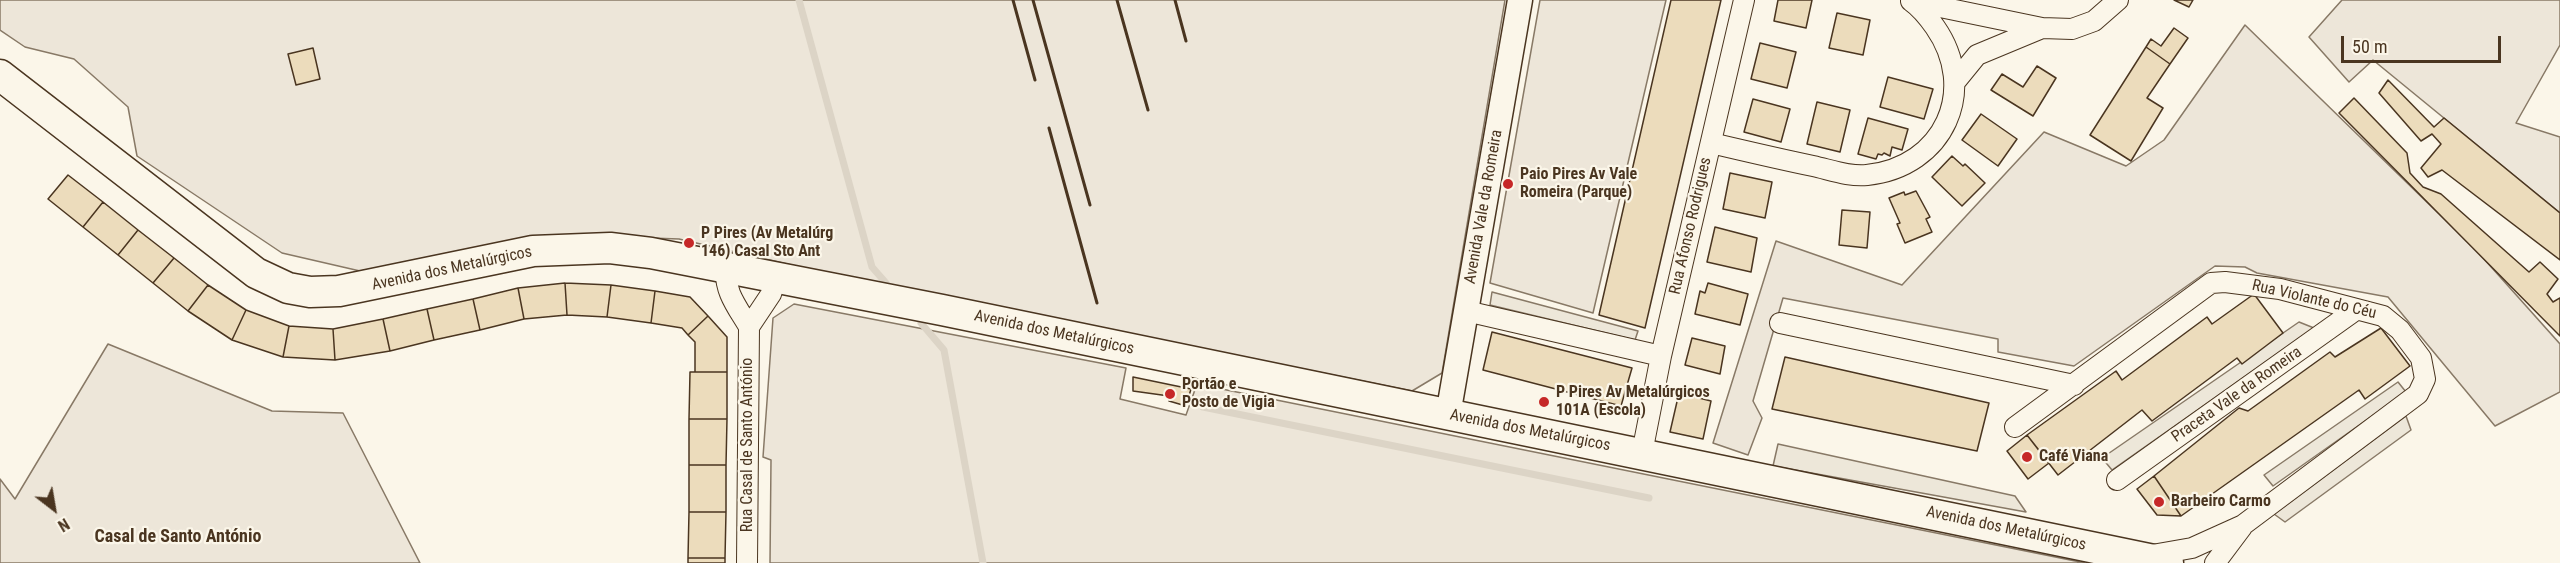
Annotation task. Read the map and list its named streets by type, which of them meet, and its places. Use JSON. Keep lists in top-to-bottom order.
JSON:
{
  "streets": {
    "main road": ["Avenida dos Metalúrgicos"],
    "street": [
      "Avenida Vale da Romeira",
      "Rua Afonso Rodrigues",
      "Rua Violante do Céu",
      "Praceta Vale da Romeira",
      "Rua Casal de Santo António"
    ]
  },
  "crossings": [
    ["Avenida Vale da Romeira", "Avenida dos Metalúrgicos"],
    ["Rua Afonso Rodrigues", "Avenida dos Metalúrgicos"],
    ["Avenida dos Metalúrgicos", "Rua Violante do Céu"],
    ["Avenida dos Metalúrgicos", "Rua Casal de Santo António"],
    ["Rua Violante do Céu", "Praceta Vale da Romeira"]
  ],
  "districts": ["Casal de Santo António"],
  "places": [
    "Paio Pires Av Vale Romeira (Parque)",
    "P Pires (Av Metalúrg 146) Casal Sto Ant",
    "Portão e Posto de Vigia",
    "P Pires Av Metalúrgicos 101A (Escola)",
    "Café Viana",
    "Barbeiro Carmo"
  ],
  "scale_bar": "50 m",
  "north": "bottom right"
}
